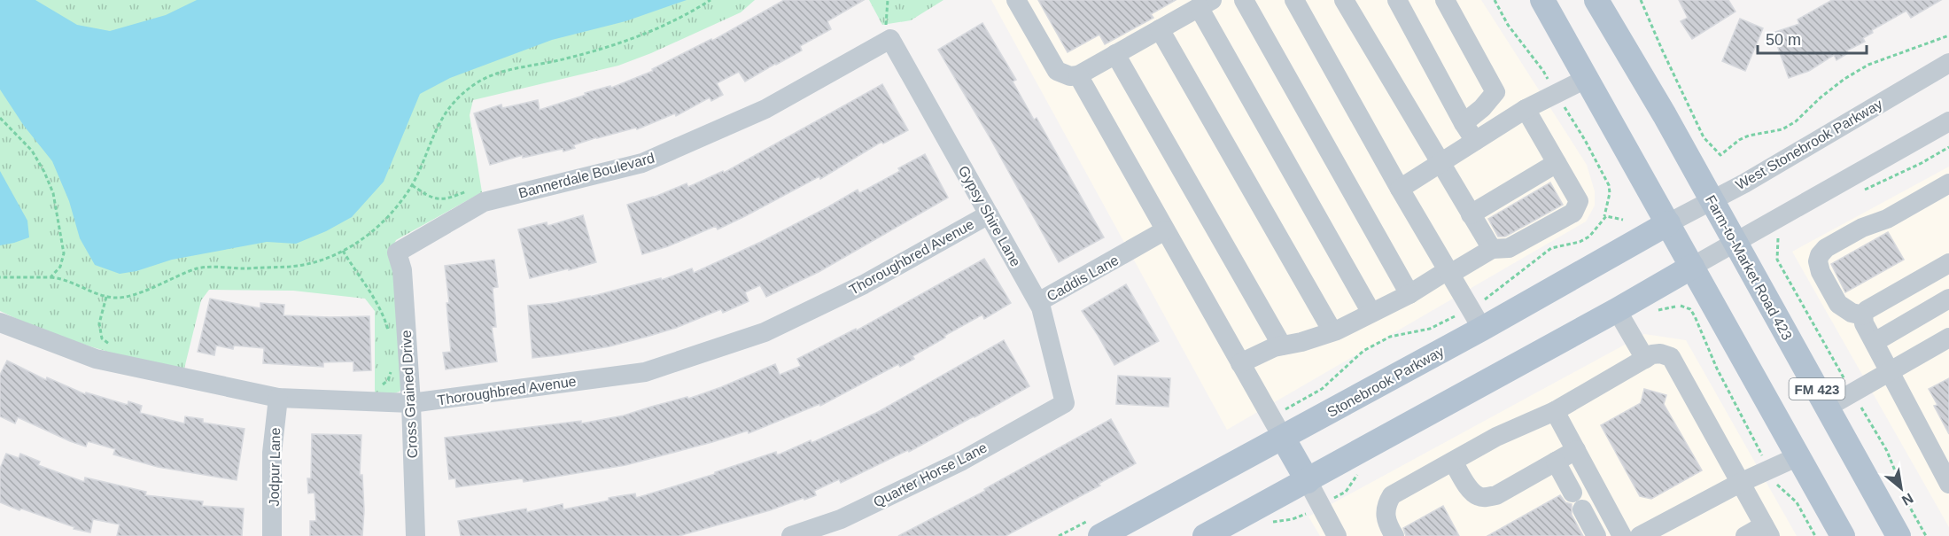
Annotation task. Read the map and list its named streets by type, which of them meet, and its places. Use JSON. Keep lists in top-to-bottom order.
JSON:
{
  "streets": {
    "main road": ["Farm-to-Market Road 423", "Stonebrook Parkway", "FM 423"],
    "street": [
      "West Stonebrook Parkway",
      "Bannerdale Boulevard",
      "Gypsy Shire Lane",
      "Thoroughbred Avenue",
      "Caddis Lane",
      "Cross Grained Drive",
      "Jodpur Lane",
      "Quarter Horse Lane"
    ]
  },
  "crossings": [
    ["West Stonebrook Parkway", "Farm-to-Market Road 423"],
    ["West Stonebrook Parkway", "Stonebrook Parkway"],
    ["West Stonebrook Parkway", "FM 423"],
    ["Bannerdale Boulevard", "Gypsy Shire Lane"],
    ["Bannerdale Boulevard", "Cross Grained Drive"],
    ["Gypsy Shire Lane", "Thoroughbred Avenue"],
    ["Gypsy Shire Lane", "Caddis Lane"],
    ["Gypsy Shire Lane", "Quarter Horse Lane"],
    ["Thoroughbred Avenue", "Cross Grained Drive"],
    ["Thoroughbred Avenue", "Jodpur Lane"],
    ["Stonebrook Parkway", "FM 423"]
  ],
  "scale_bar": "50 m",
  "north": "bottom right"
}
